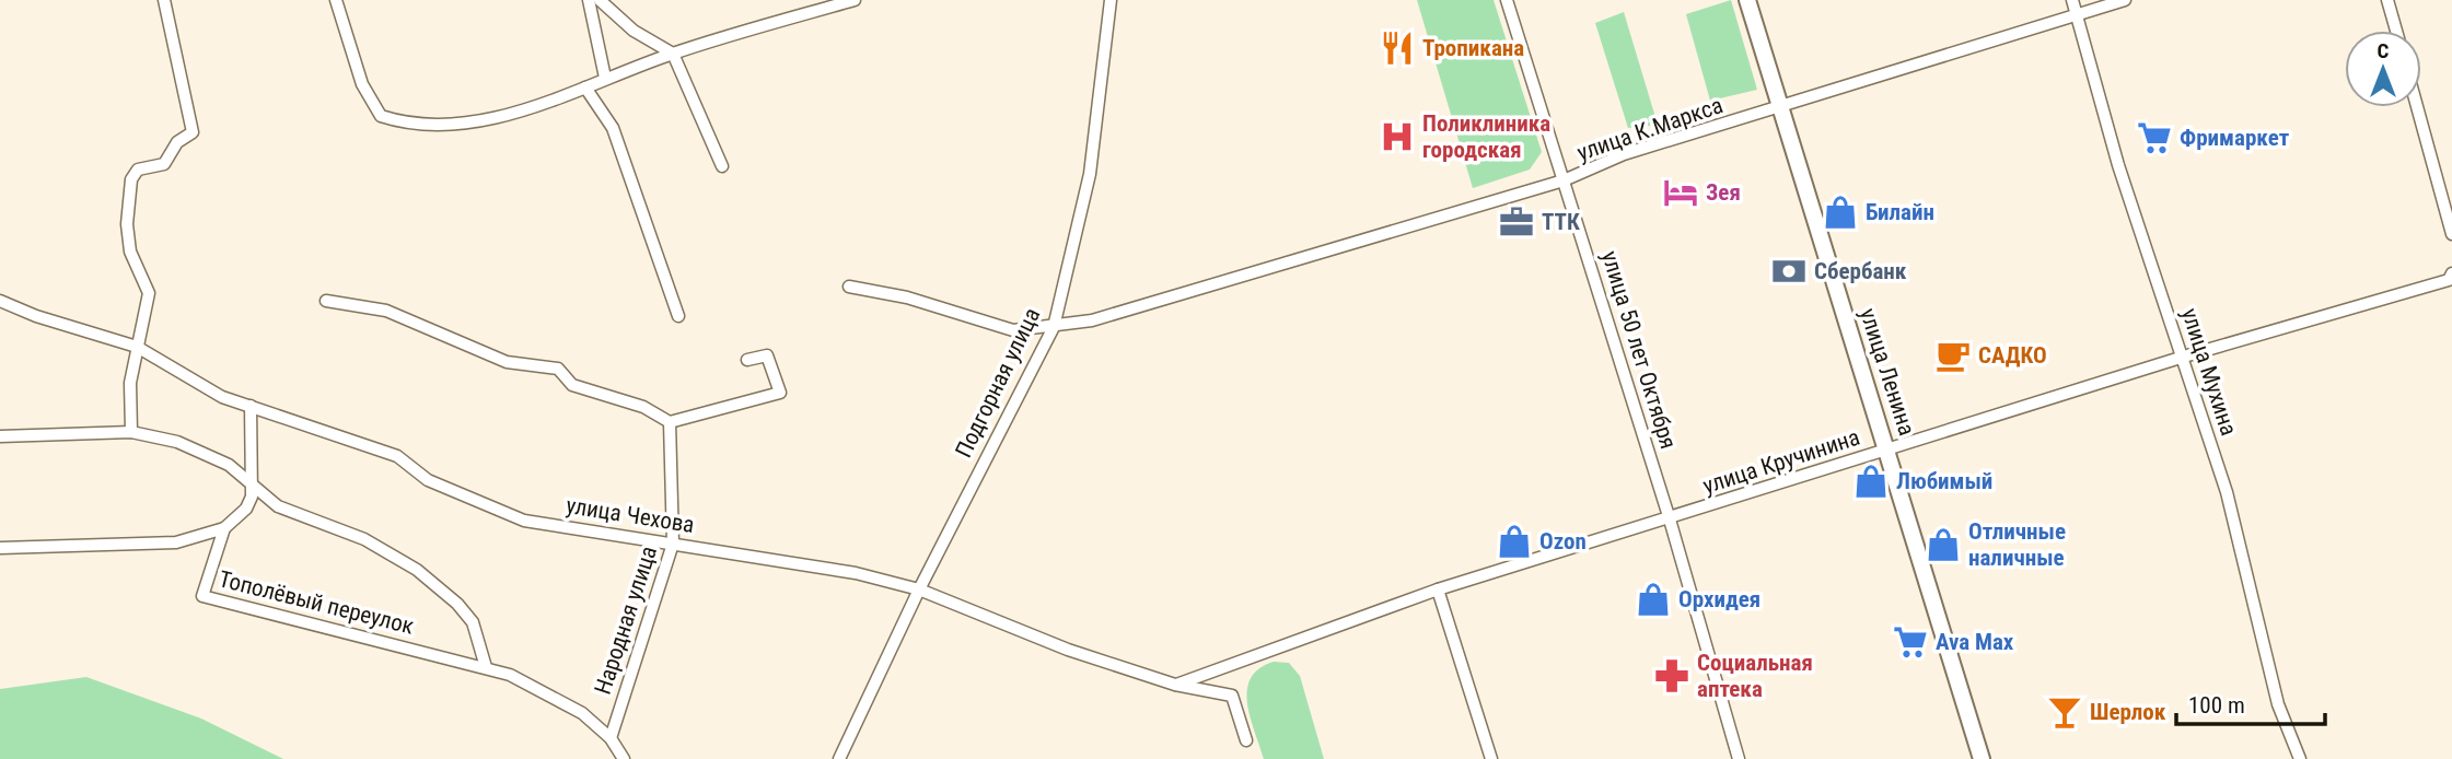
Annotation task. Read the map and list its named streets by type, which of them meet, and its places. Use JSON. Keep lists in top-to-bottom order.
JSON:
{
  "streets": {
    "main road": ["улица Ленина"],
    "street": [
      "улица К.Маркса",
      "улица 50 лет Октября",
      "улица Мухина",
      "Подгорная улица",
      "улица Кручинина",
      "улица Чехова",
      "Тополёвый переулок",
      "Народная улица"
    ]
  },
  "crossings": [
    ["улица К.Маркса", "улица 50 лет Октября"],
    ["улица К.Маркса", "улица Ленина"],
    ["улица К.Маркса", "улица Мухина"],
    ["улица К.Маркса", "Подгорная улица"],
    ["улица 50 лет Октября", "улица Кручинина"],
    ["улица Ленина", "улица Кручинина"],
    ["улица Мухина", "улица Кручинина"],
    ["Подгорная улица", "улица Чехова"],
    ["улица Кручинина", "улица Чехова"],
    ["улица Чехова", "Народная улица"]
  ],
  "places": {
    "restaurant": ["Тропикана"],
    "hospital": ["Поликлиника городская"],
    "supermarket": ["Фримаркет", "Ava Max"],
    "hotel": ["Зея"],
    "shop": [
      "Билайн",
      "Любимый",
      "Ozon",
      "Отличные наличные",
      "Орхидея"
    ],
    "office": ["ТТК"],
    "bank": ["Сбербанк"],
    "cafe": ["САДКО"],
    "pharmacy": ["Социальная аптека"],
    "bar": ["Шерлок"]
  },
  "scale_bar": "100 m",
  "north": "top"
}
